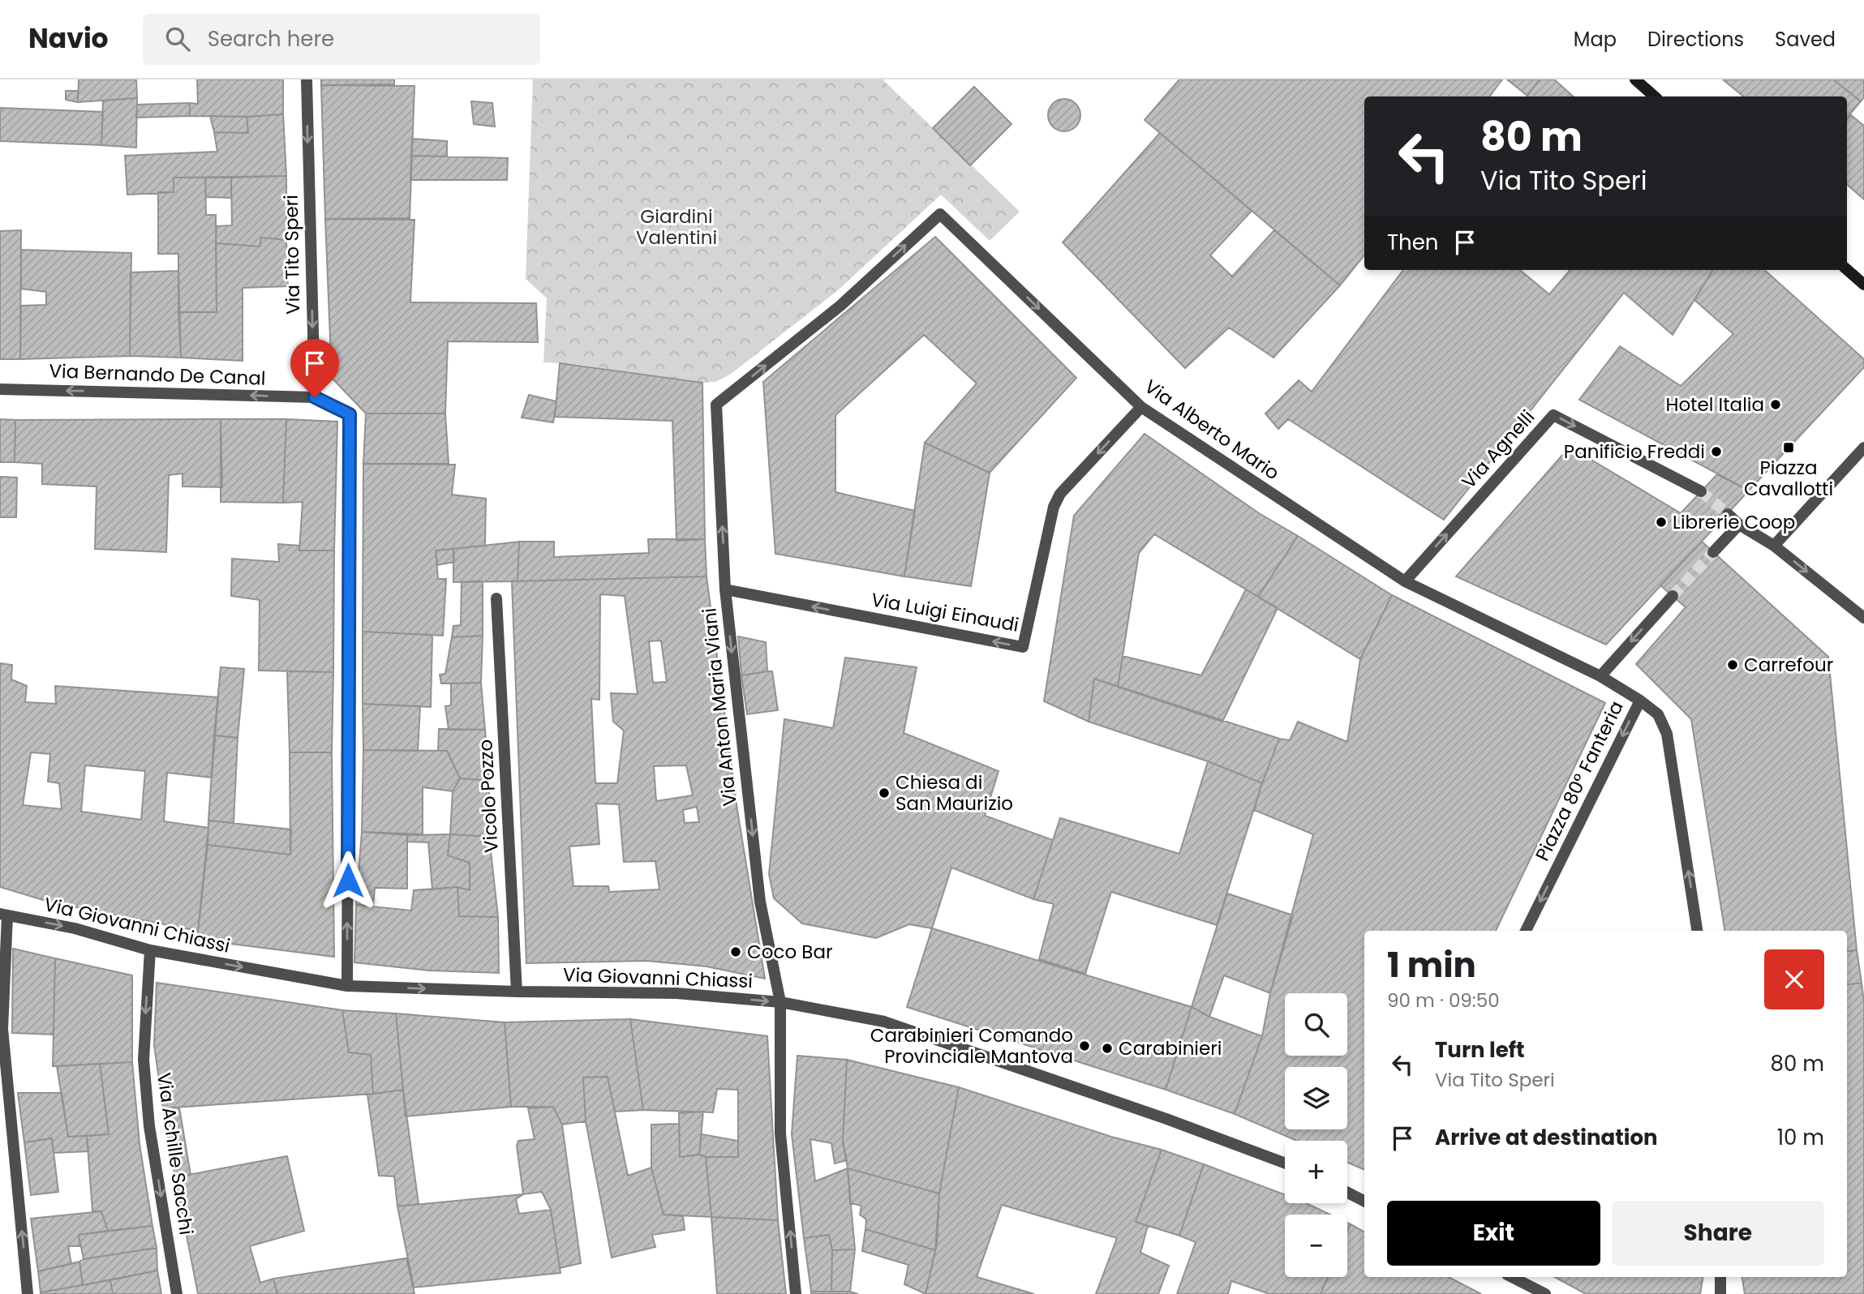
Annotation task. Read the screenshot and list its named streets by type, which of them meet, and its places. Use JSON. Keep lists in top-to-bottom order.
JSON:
{
  "streets": {
    "street": [
      "Via Tito Speri",
      "Via Bernando De Canal",
      "Via Alberto Mario",
      "Via Agnelli",
      "Via Luigi Einaudi",
      "Via Anton Maria Viani",
      "Piazza 80° Fanteria",
      "Vicolo Pozzo",
      "Via Giovanni Chiassi",
      "Via Achille Sacchi"
    ]
  },
  "crossings": [
    ["Via Tito Speri", "Via Bernando De Canal"],
    ["Via Alberto Mario", "Via Agnelli"],
    ["Via Alberto Mario", "Via Luigi Einaudi"],
    ["Via Alberto Mario", "Via Anton Maria Viani"],
    ["Via Alberto Mario", "Piazza 80° Fanteria"],
    ["Via Luigi Einaudi", "Via Anton Maria Viani"],
    ["Via Anton Maria Viani", "Via Giovanni Chiassi"],
    ["Vicolo Pozzo", "Via Giovanni Chiassi"],
    ["Via Giovanni Chiassi", "Via Achille Sacchi"]
  ],
  "one_way": [
    "Via Tito Speri",
    "Via Bernando De Canal",
    "Via Giovanni Chiassi",
    "Via Achille Sacchi"
  ],
  "parks": ["Giardini Valentini"],
  "places": {
    "other": [
      "Hotel Italia",
      "Panificio Freddi",
      "Librerie Coop",
      "Carrefour",
      "Chiesa di San Maurizio",
      "Coco Bar",
      "Carabinieri Comando Provinciale Mantova",
      "Carabinieri"
    ],
    "transit": ["Piazza Cavallotti"]
  },
  "page": {
    "header": "Navio",
    "search": "Search here",
    "nav": ["Map", "Directions", "Saved"],
    "turn": ["80 m", "Via Tito Speri"],
    "then": "Then",
    "heading": ["1 min", "90 m · 09:50"],
    "map_buttons": ["+", "−"],
    "list": [
      {
        "name": "Turn left",
        "note": "Via Tito Speri",
        "value": "80 m"
      },
      {
        "name": "Arrive at destination",
        "value": "10 m"
      }
    ],
    "buttons": ["Exit", "Share"]
  }
}
